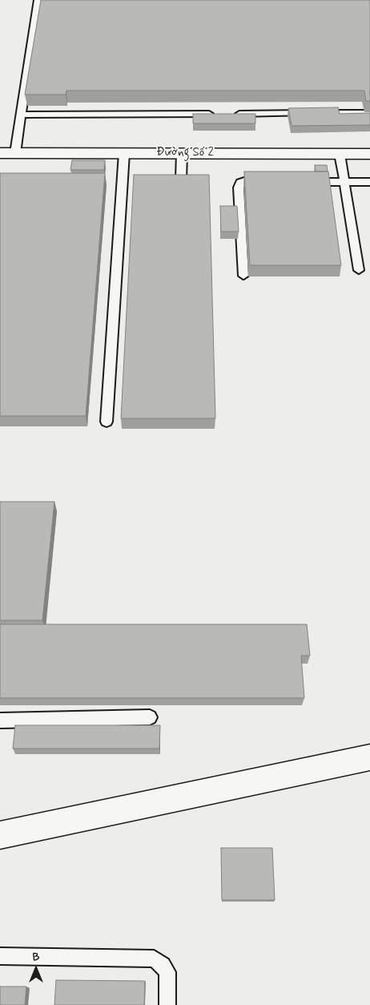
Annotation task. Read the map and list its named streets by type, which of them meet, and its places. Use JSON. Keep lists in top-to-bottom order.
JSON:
{
  "streets": {
    "street": ["Đường Số 2"]
  },
  "north": "top"
}
